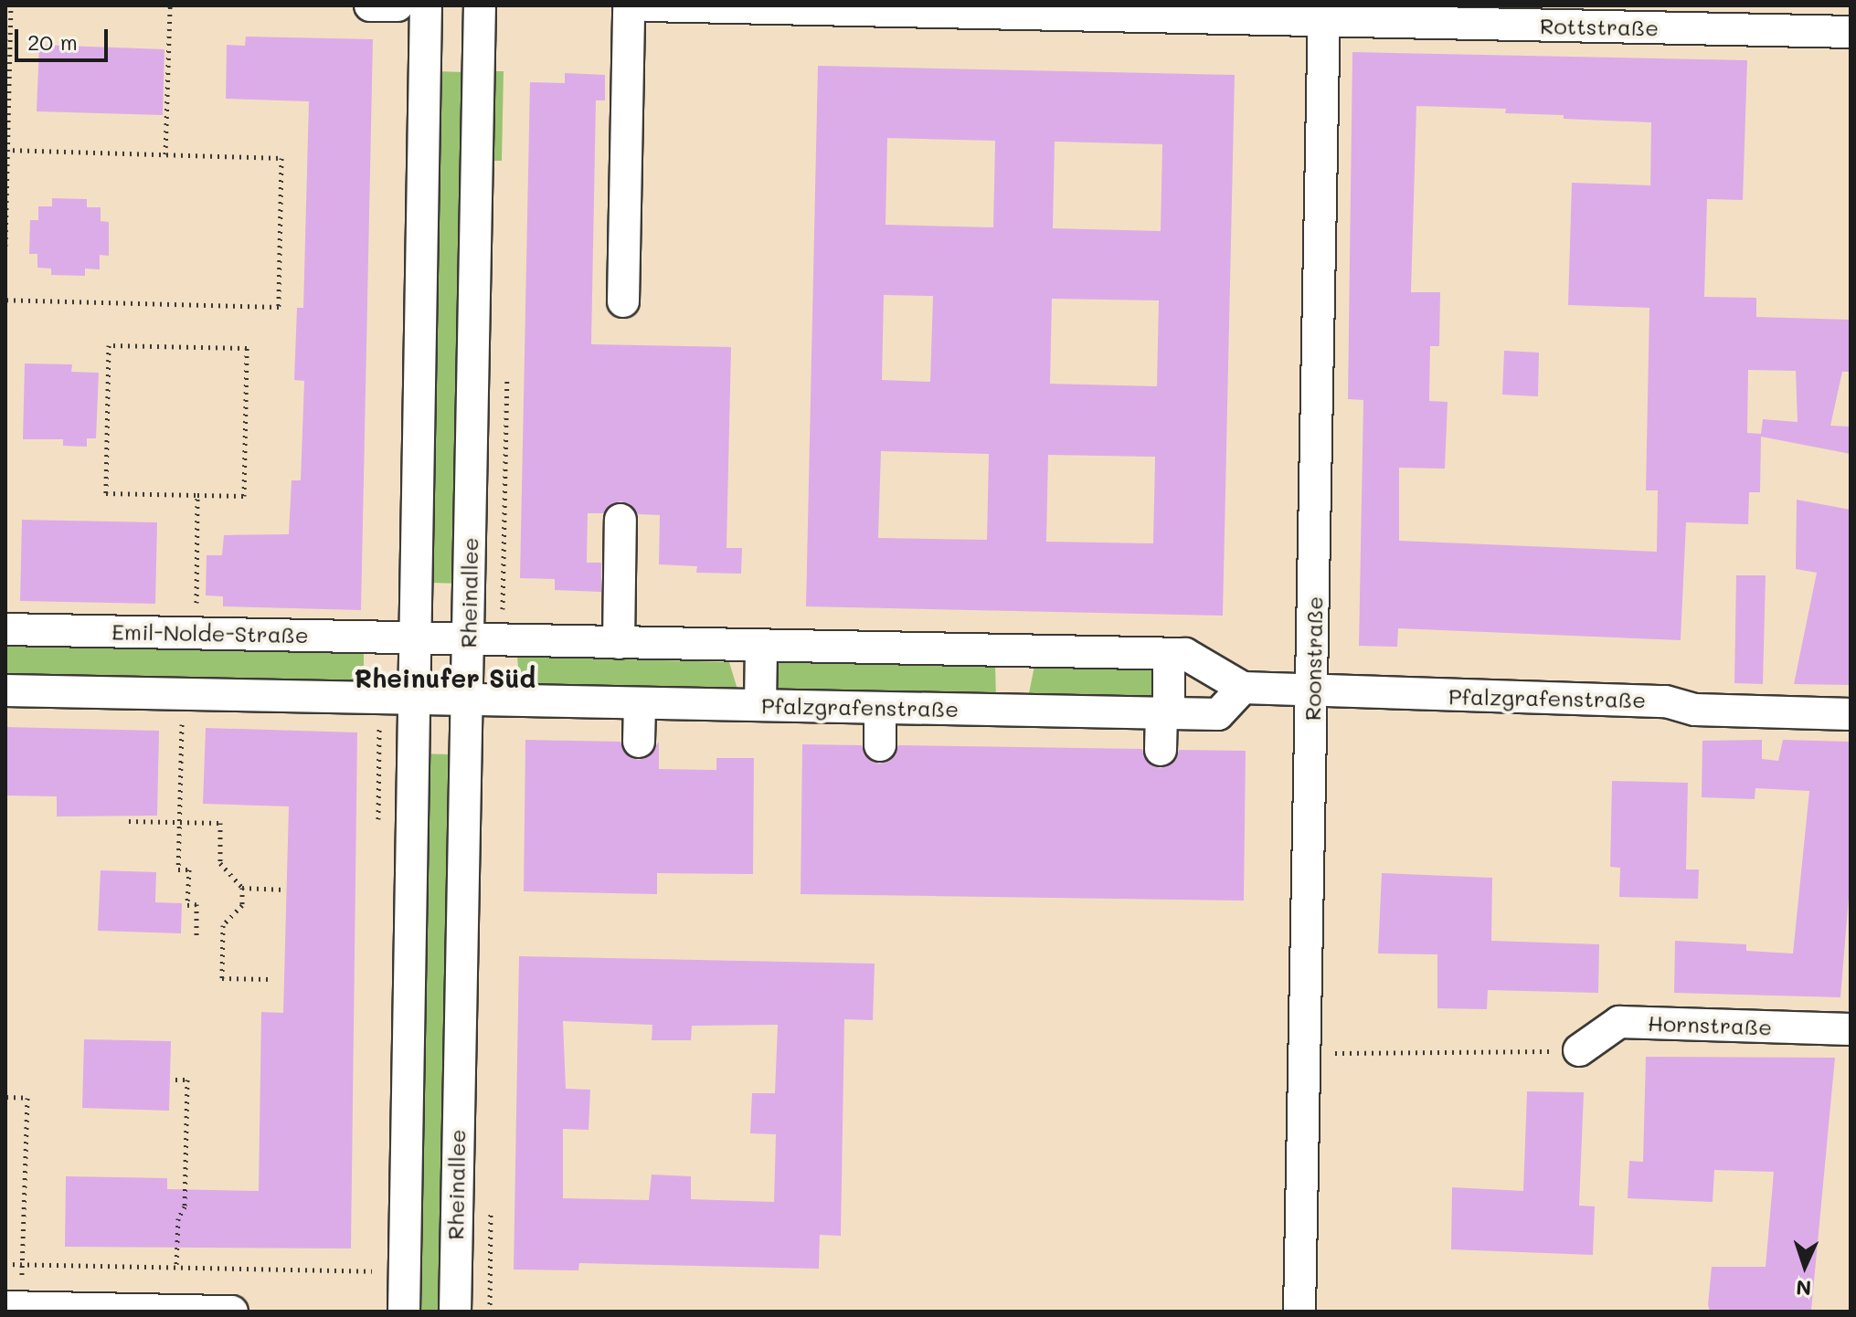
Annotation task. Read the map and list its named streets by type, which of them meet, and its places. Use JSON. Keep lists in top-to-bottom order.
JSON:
{
  "streets": {
    "street": [
      "Rottstraße",
      "Rheinallee",
      "Emil-Nolde-Straße",
      "Roonstraße",
      "Pfalzgrafenstraße",
      "Hornstraße"
    ]
  },
  "crossings": [
    ["Rottstraße", "Roonstraße"],
    ["Rheinallee", "Emil-Nolde-Straße"],
    ["Rheinallee", "Pfalzgrafenstraße"],
    ["Emil-Nolde-Straße", "Pfalzgrafenstraße"],
    ["Roonstraße", "Pfalzgrafenstraße"]
  ],
  "districts": ["Rheinufer Süd"],
  "scale_bar": "20 m",
  "north": "bottom"
}
